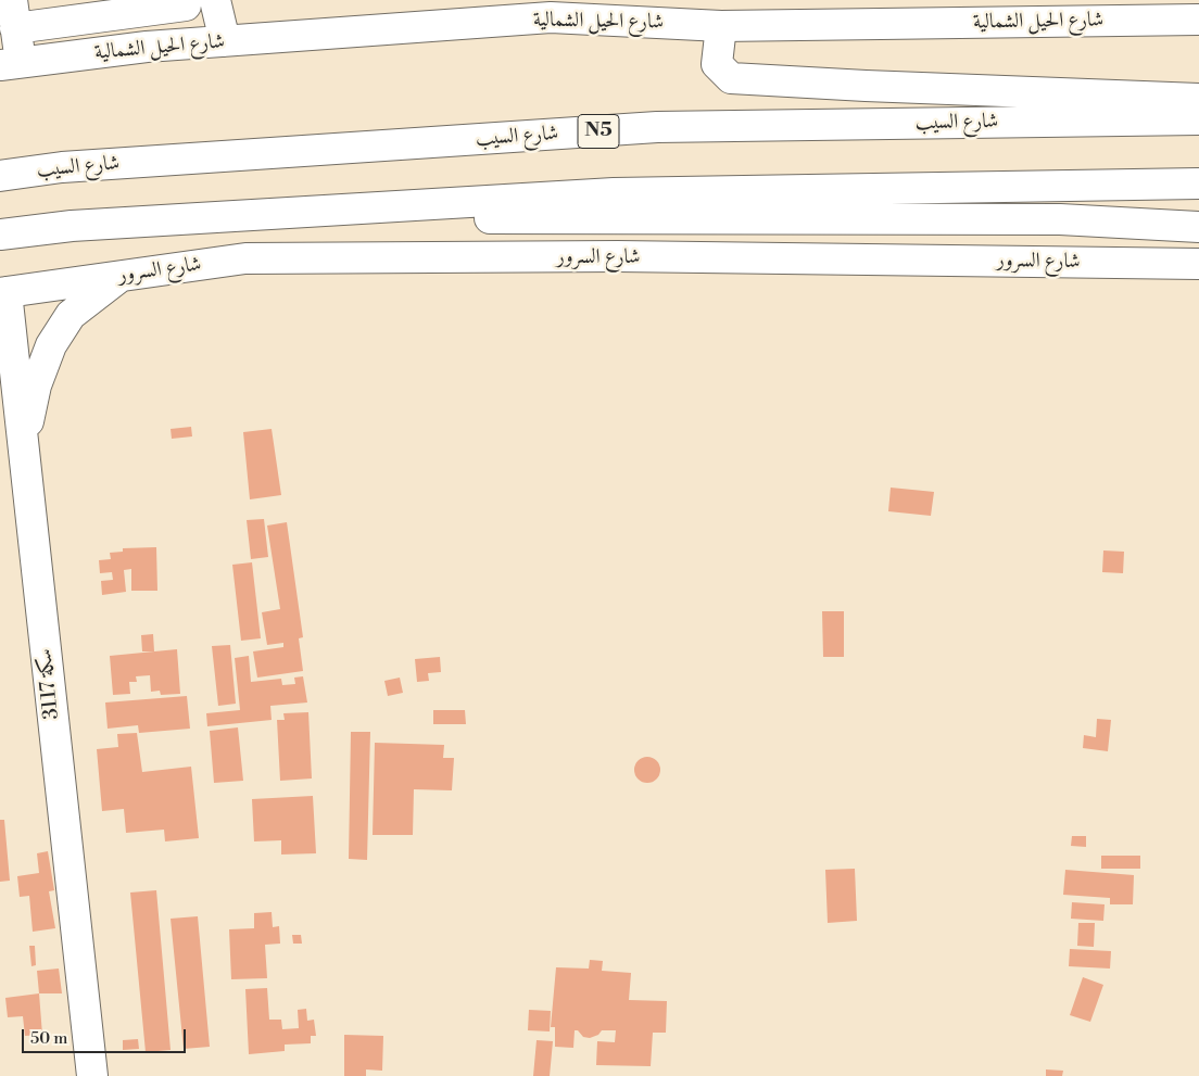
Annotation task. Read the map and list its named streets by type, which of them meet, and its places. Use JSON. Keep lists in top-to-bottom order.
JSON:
{
  "streets": {
    "main road": [
      "شارع الحيل الشمالية",
      "شارع السيب",
      "N5",
      "شارع السرور",
      "سكة 3117"
    ]
  },
  "crossings": [
    ["شارع السرور", "سكة 3117"]
  ],
  "scale_bar": "50 m"
}
